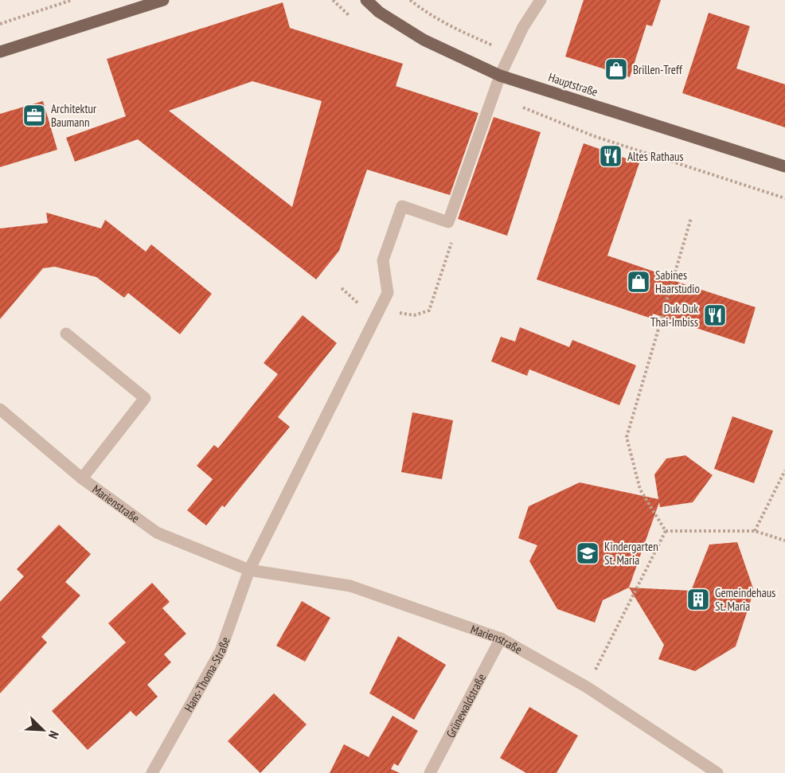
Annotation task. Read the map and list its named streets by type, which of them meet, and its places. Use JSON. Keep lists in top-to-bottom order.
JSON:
{
  "streets": {
    "main road": ["Hauptstraße"],
    "street": ["Marienstraße", "Hans-Thoma-Straße", "Grünewaldstraße"]
  },
  "crossings": [
    ["Marienstraße", "Hans-Thoma-Straße"],
    ["Marienstraße", "Grünewaldstraße"]
  ],
  "places": {
    "shop": ["Brillen-Treff", "Sabines Haarstudio"],
    "office": ["Architektur Baumann"],
    "restaurant": ["Altes Rathaus", "Duk Duk Thai-Imbiss"],
    "school or university": ["Kindergarten St. Maria"],
    "building": ["Gemeindehaus St. Maria"]
  },
  "north": "bottom right"
}
